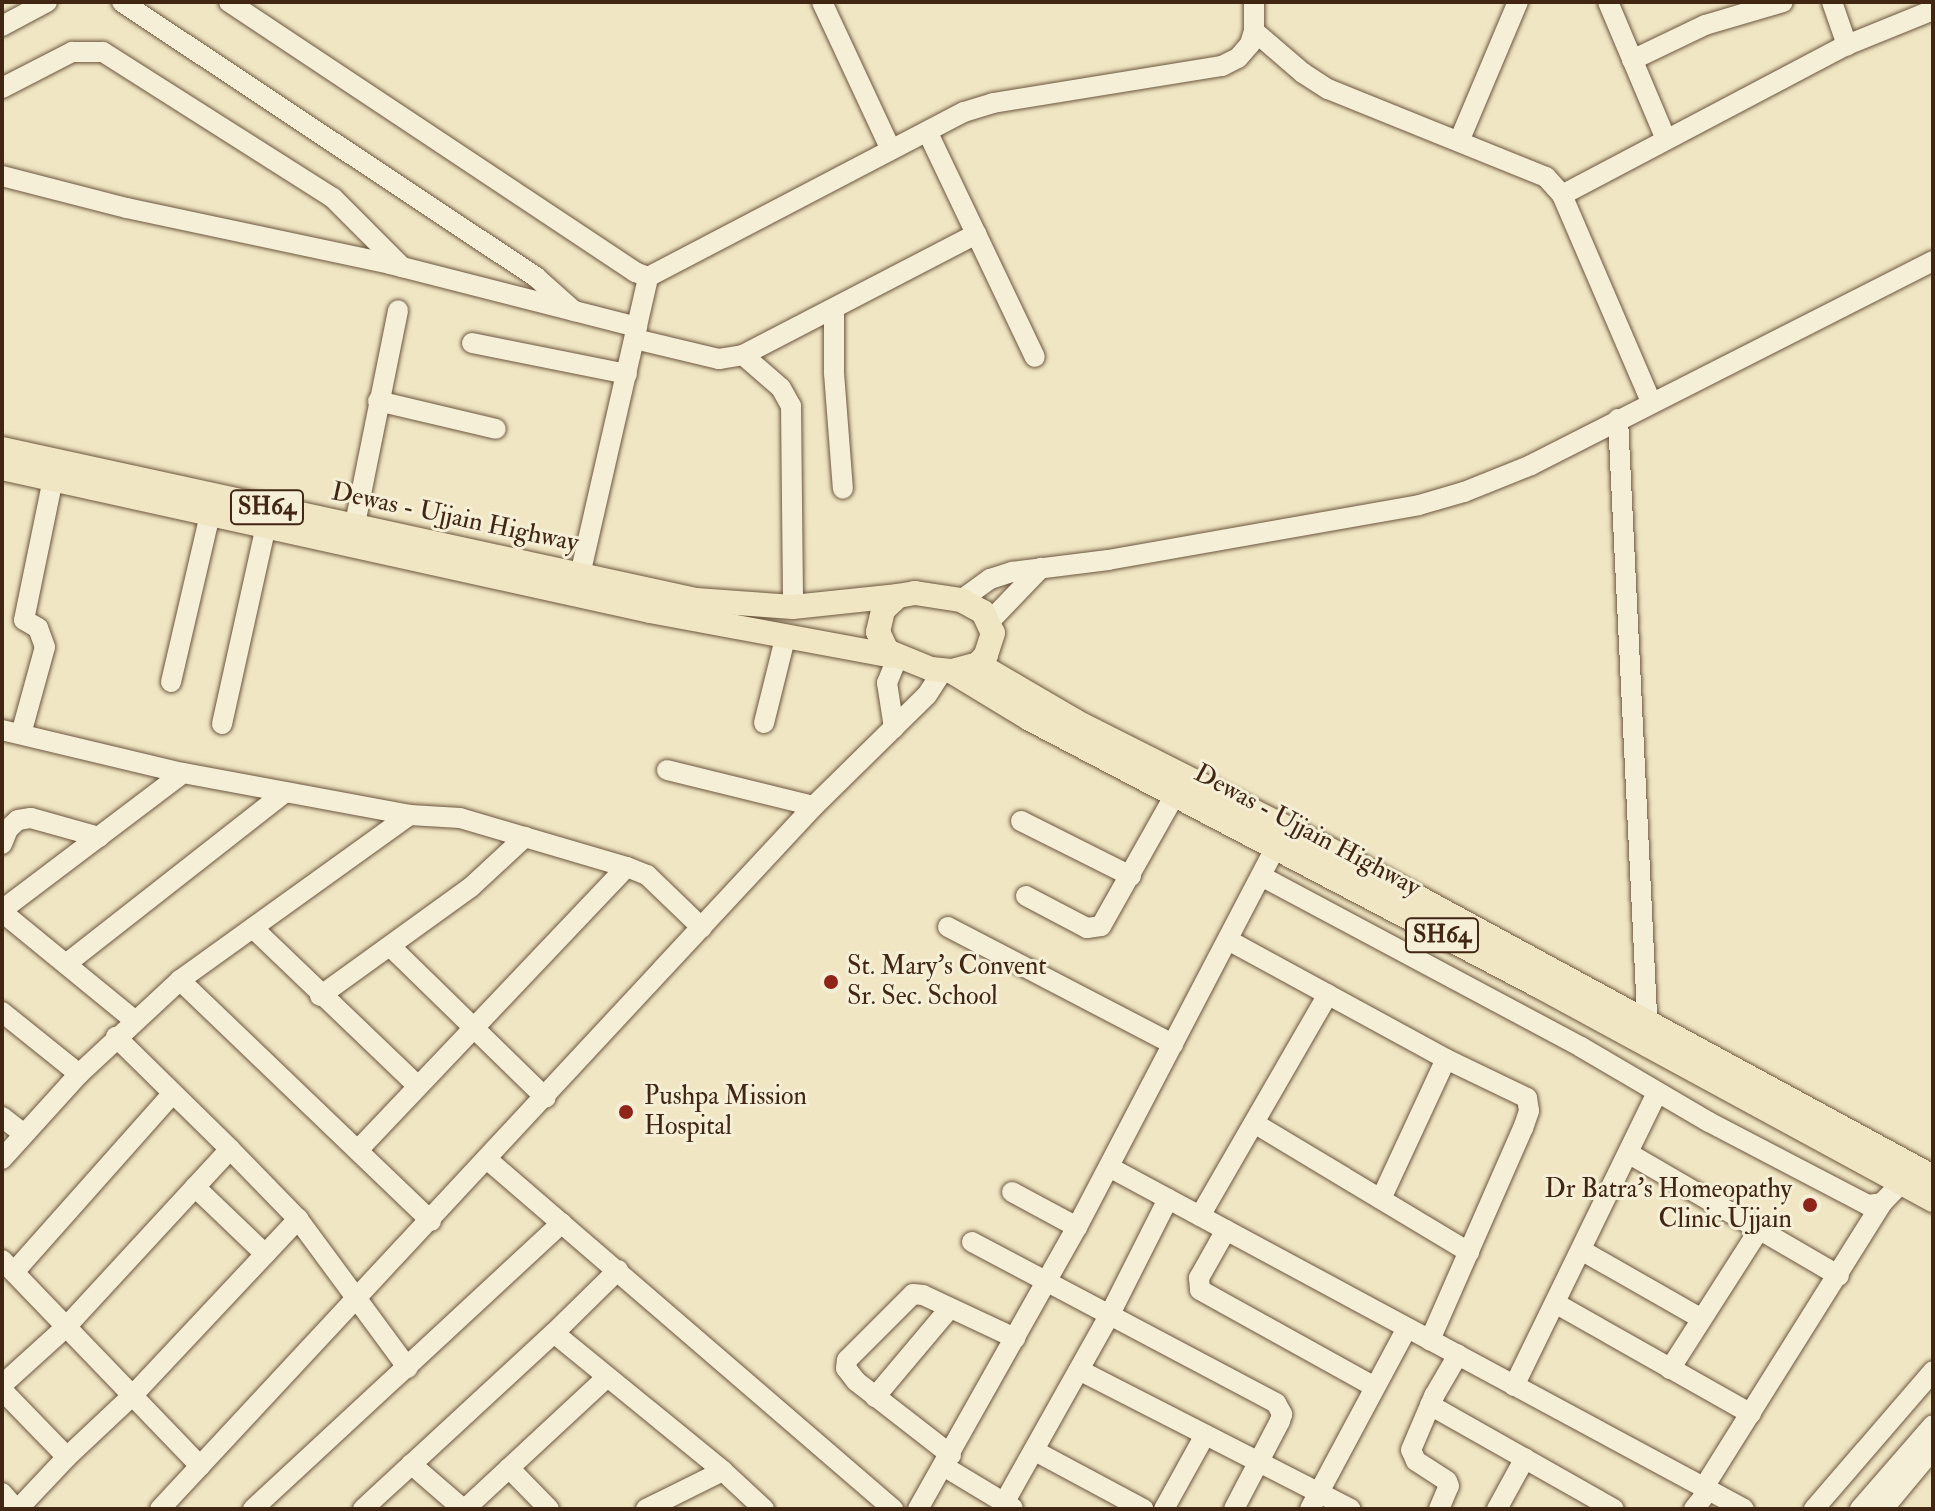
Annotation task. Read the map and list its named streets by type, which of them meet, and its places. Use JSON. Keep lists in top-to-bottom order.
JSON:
{
  "streets": {
    "main road": ["SH64", "Dewas - Ujjain Highway"]
  },
  "places": ["St. Mary's Convent Sr. Sec. School", "Pushpa Mission Hospital", "Dr Batra's Homeopathy Clinic Ujjain"]
}
